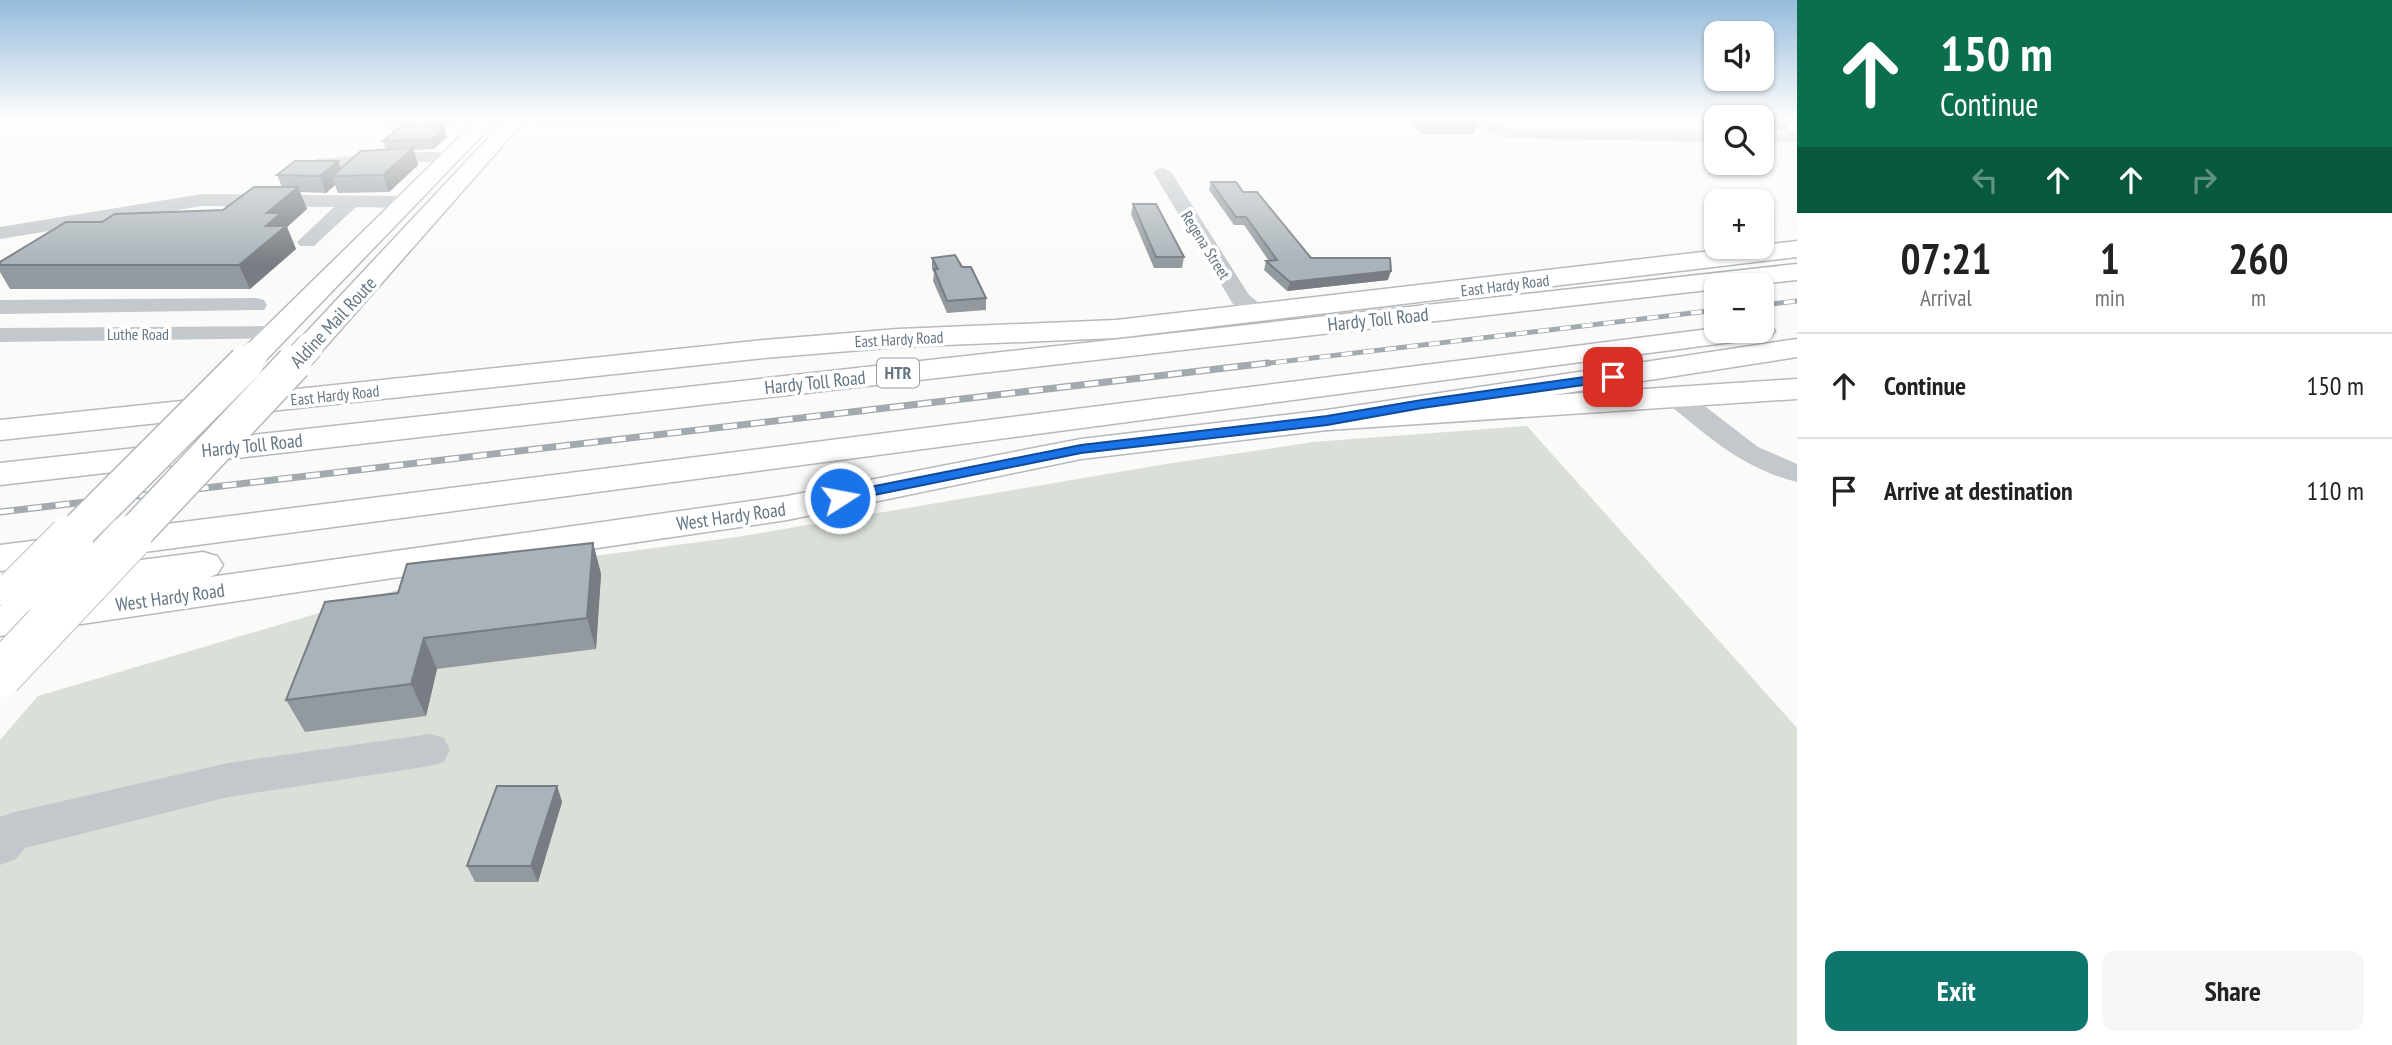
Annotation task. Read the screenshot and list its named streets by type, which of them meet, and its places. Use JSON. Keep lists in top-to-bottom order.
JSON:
{
  "streets": {
    "main road": [
      "East Hardy Road",
      "Hardy Toll Road",
      "Aldine Mail Route",
      "HTR",
      "West Hardy Road"
    ],
    "street": ["Regena Street", "Luthe Road"]
  },
  "crossings": [
    ["Regena Street", "East Hardy Road"],
    ["Aldine Mail Route", "Luthe Road"],
    ["Aldine Mail Route", "West Hardy Road"]
  ],
  "page": {
    "turn": ["150 m", "Continue"],
    "map_buttons": ["+", "−"],
    "eta": [
      "07:21",
      "Arrival",
      "1",
      "min",
      "260",
      "m"
    ],
    "list": [
      {
        "name": "Continue",
        "value": "150 m"
      },
      {
        "name": "Arrive at destination",
        "value": "110 m"
      }
    ],
    "buttons": ["Exit", "Share"]
  }
}
